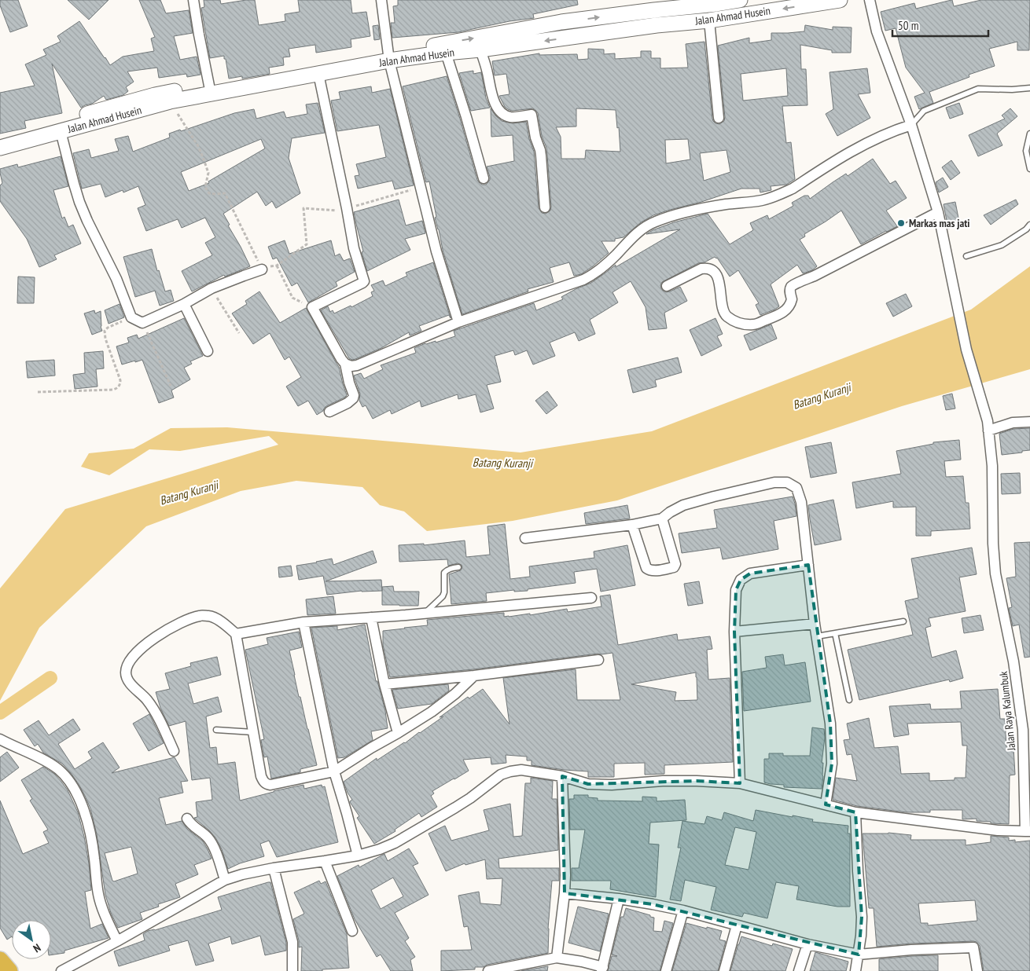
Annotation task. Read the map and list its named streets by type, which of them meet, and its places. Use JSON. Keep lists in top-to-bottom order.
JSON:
{
  "streets": {
    "main road": ["Jalan Ahmad Husein"],
    "street": ["Jalan Raya Kalumbuk"]
  },
  "water": ["Batang Kuranji"],
  "places": ["Markas mas jati"],
  "scale_bar": "50 m",
  "north": "bottom right"
}
